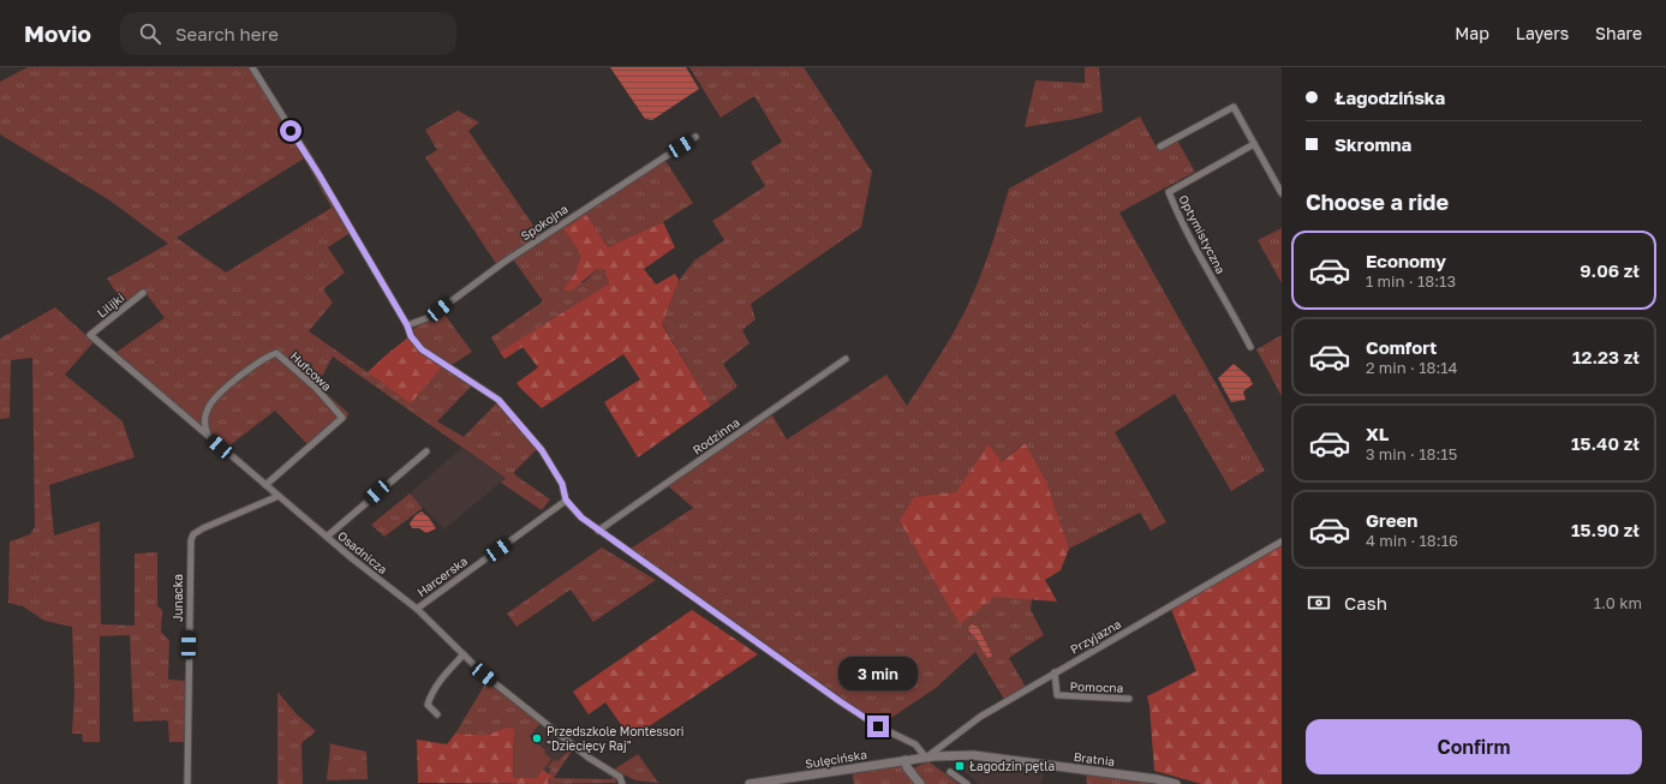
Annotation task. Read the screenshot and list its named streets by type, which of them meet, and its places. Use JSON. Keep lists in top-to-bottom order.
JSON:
{
  "streets": {
    "street": [
      "Spokojna",
      "Optymistyczna",
      "Lilijki",
      "Hufcowa",
      "Rodzinna",
      "Osadnicza",
      "Harcerska",
      "Junacka",
      "Przyjazna",
      "Pomocna",
      "Sulęcińska",
      "Bratnia"
    ]
  },
  "crossings": [
    ["Lilijki", "Osadnicza"],
    ["Hufcowa", "Osadnicza"],
    ["Osadnicza", "Harcerska"],
    ["Osadnicza", "Junacka"],
    ["Przyjazna", "Pomocna"],
    ["Przyjazna", "Sulęcińska"],
    ["Przyjazna", "Bratnia"],
    ["Sulęcińska", "Bratnia"]
  ],
  "places": {
    "other": ["Przedszkole Montessori \"Dziecięcy Raj\""],
    "transit": ["Łagodzin pętla"]
  },
  "page": {
    "header": "Movio",
    "search": "Search here",
    "nav": ["Map", "Layers", "Share"],
    "banner": ["Łagodzińska", "Skromna"],
    "heading": "Choose a ride",
    "list": [
      {
        "name": "Economy",
        "note": "1 min · 18:13",
        "value": "9.06 zł"
      },
      {
        "name": "Comfort",
        "note": "2 min · 18:14",
        "value": "12.23 zł"
      },
      {
        "name": "XL",
        "note": "3 min · 18:15",
        "value": "15.40 zł"
      },
      {
        "name": "Green",
        "note": "4 min · 18:16",
        "value": "15.90 zł"
      }
    ],
    "pay": ["Cash", "1.0 km"],
    "bubble": "3 min",
    "buttons": "Confirm"
  }
}
